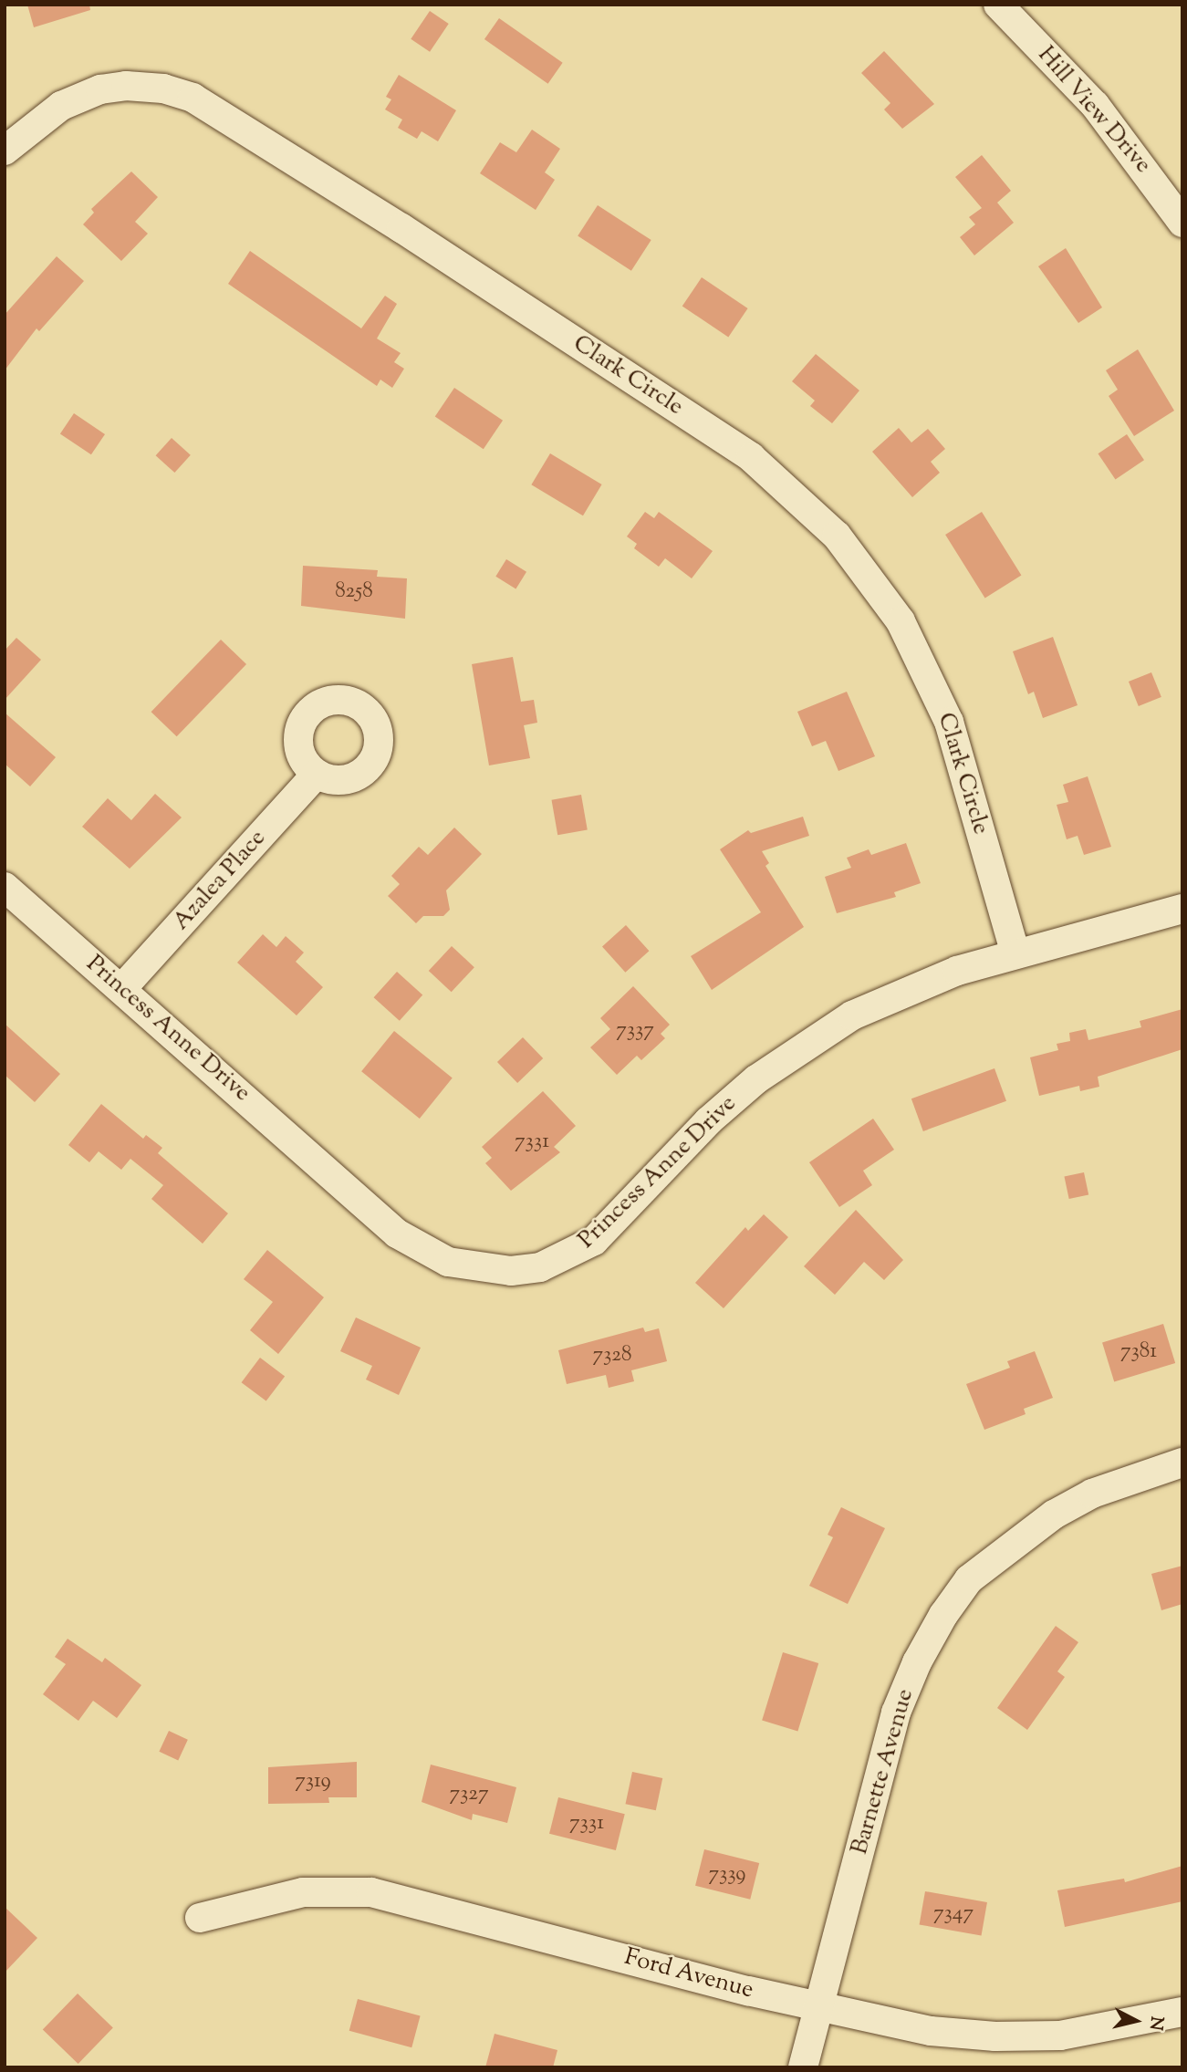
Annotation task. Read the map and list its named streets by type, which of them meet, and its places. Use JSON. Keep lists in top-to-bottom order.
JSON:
{
  "streets": {
    "street": [
      "Hill View Drive",
      "Clark Circle",
      "Azalea Place",
      "Princess Anne Drive",
      "Barnette Avenue",
      "Ford Avenue"
    ]
  },
  "crossings": [
    ["Clark Circle", "Princess Anne Drive"],
    ["Azalea Place", "Princess Anne Drive"],
    ["Barnette Avenue", "Ford Avenue"]
  ],
  "house_numbers": [
    "8258",
    "7337",
    "7331",
    "7381",
    "7328",
    "7319",
    "7327",
    "7331",
    "7339",
    "7347"
  ],
  "north": "right"
}
